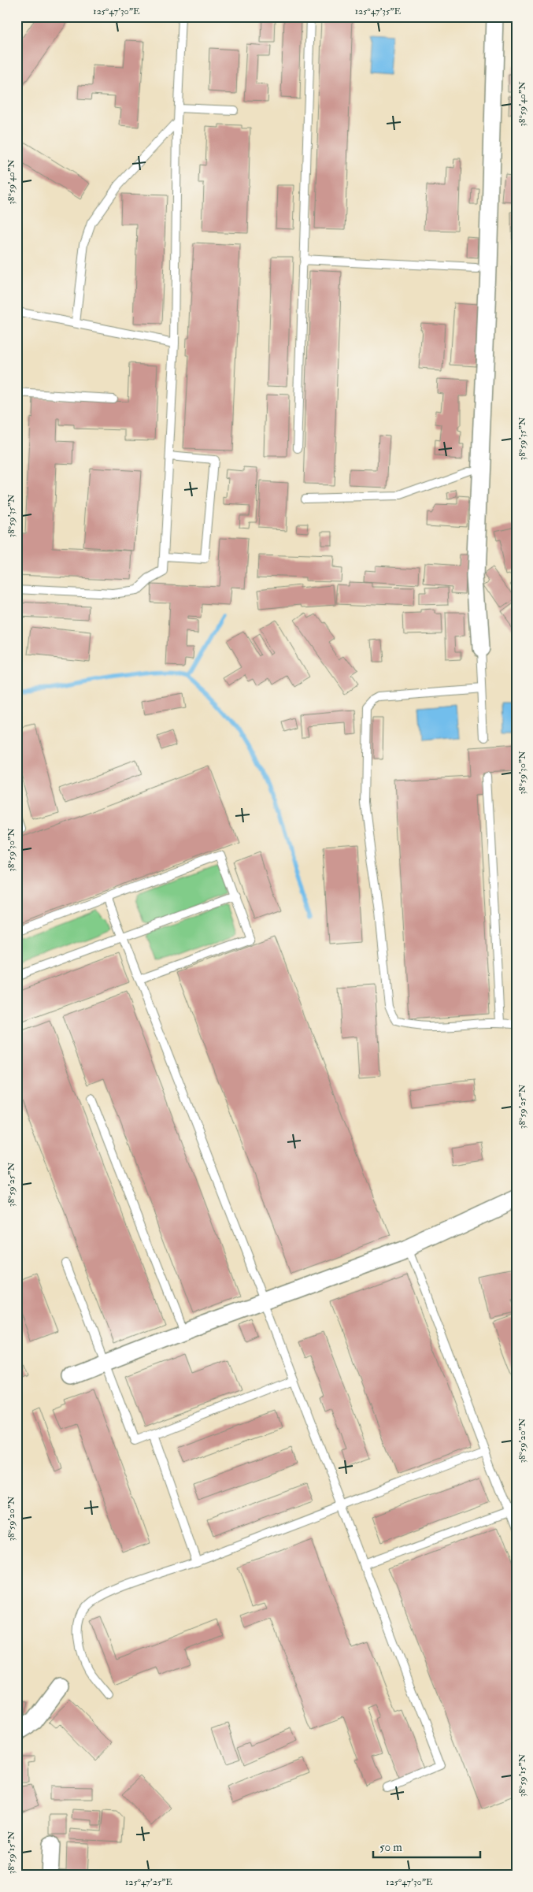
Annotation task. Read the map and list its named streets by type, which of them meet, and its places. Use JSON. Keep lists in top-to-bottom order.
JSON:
{
  "scale_bar": "50 m",
  "coordinates": [
    "125°47'30\"E",
    "125°47'35\"E",
    "38°59'40\"N",
    "38°59'35\"N",
    "38°59'30\"N",
    "38°59'25\"N",
    "38°59'20\"N",
    "38°59'15\"N",
    "125°47'25\"E"
  ]
}
